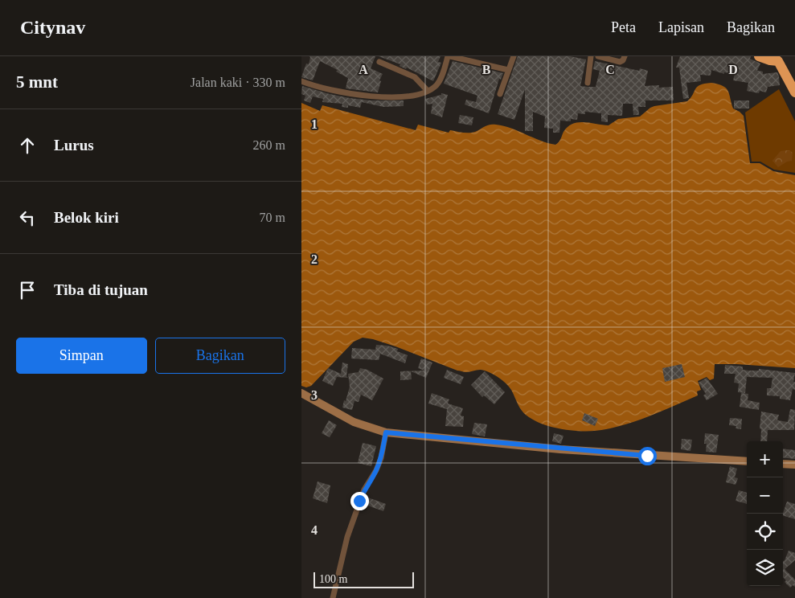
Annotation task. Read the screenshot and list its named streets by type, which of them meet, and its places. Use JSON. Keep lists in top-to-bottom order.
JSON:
{
  "scale_bar": "100 m",
  "page": {
    "header": "Citynav",
    "nav": ["Peta", "Lapisan", "Bagikan"],
    "heading": ["5 mnt", "Jalan kaki · 330 m"],
    "list": [
      ["Lurus", "260 m"],
      ["Belok kiri", "70 m"],
      "Tiba di tujuan"
    ],
    "buttons": ["Simpan", "Bagikan"],
    "map_buttons": ["+", "−"],
    "scale": "100 m"
  },
  "grid": {
    "columns": [
      "A",
      "B",
      "C",
      "D"
    ],
    "rows": [
      "1",
      "2",
      "3",
      "4"
    ]
  }
}
